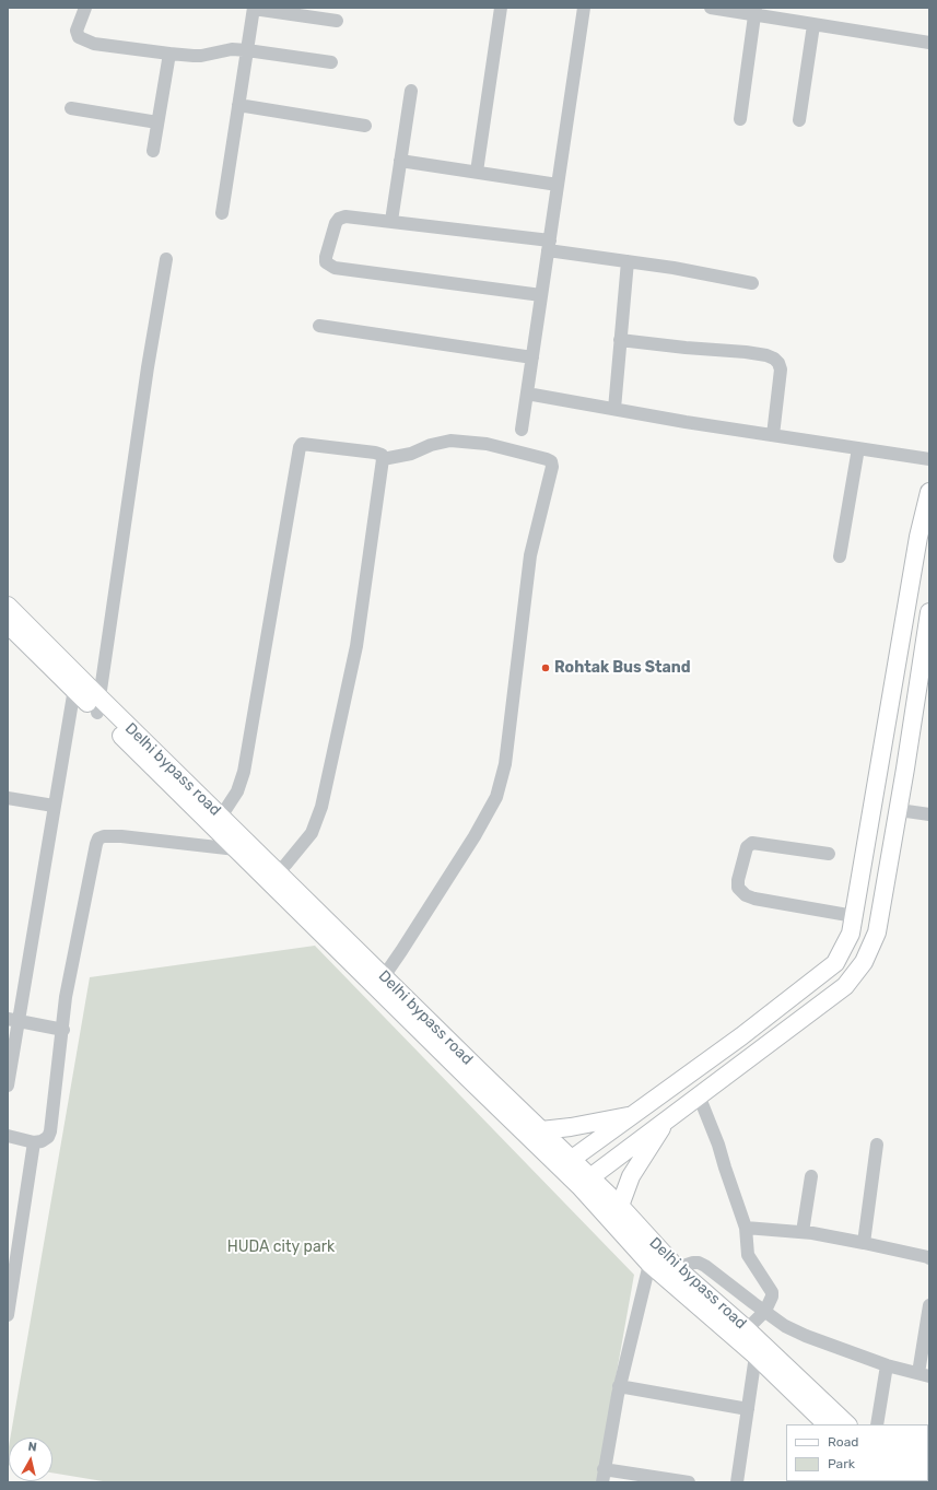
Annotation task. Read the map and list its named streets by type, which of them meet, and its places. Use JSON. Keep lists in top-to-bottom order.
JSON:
{
  "streets": {
    "main road": ["Delhi bypass road"]
  },
  "parks": ["HUDA city park"],
  "places": ["Rohtak Bus Stand"],
  "legend": ["Road", "Park"],
  "north": "top"
}
